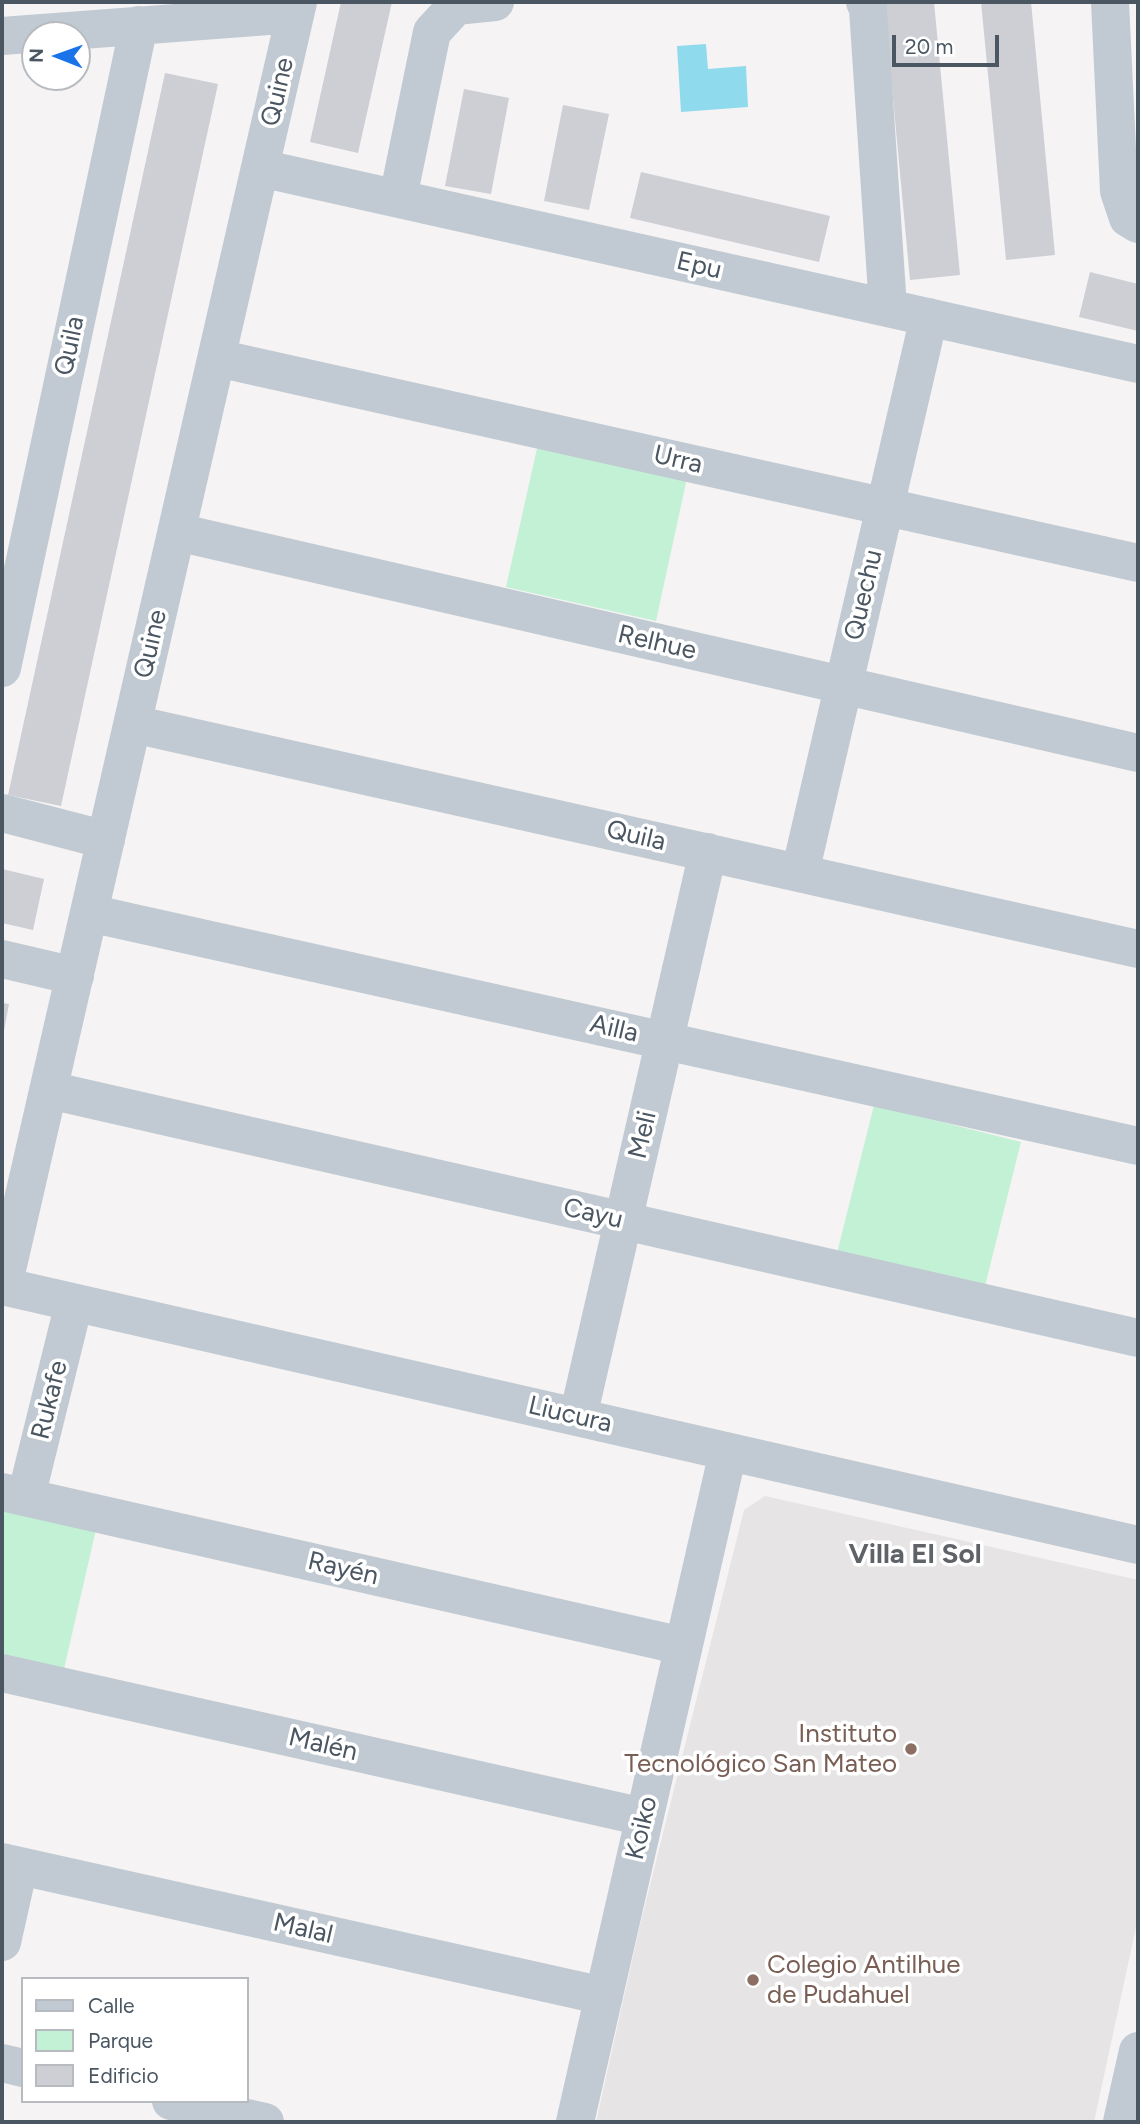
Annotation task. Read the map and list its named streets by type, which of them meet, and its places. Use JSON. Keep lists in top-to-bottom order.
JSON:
{
  "streets": {
    "street": [
      "Quine",
      "Epu",
      "Quila",
      "Urra",
      "Quechu",
      "Relhue",
      "Ailla",
      "Meli",
      "Cayu",
      "Rukafe",
      "Liucura",
      "Rayén",
      "Malén",
      "Koiko",
      "Malal"
    ]
  },
  "crossings": [
    ["Quine", "Epu"],
    ["Quine", "Quila"],
    ["Quine", "Urra"],
    ["Quine", "Relhue"],
    ["Quine", "Ailla"],
    ["Quine", "Cayu"],
    ["Quine", "Liucura"],
    ["Epu", "Quechu"],
    ["Quila", "Quechu"],
    ["Quila", "Meli"],
    ["Urra", "Quechu"],
    ["Quechu", "Relhue"],
    ["Ailla", "Meli"],
    ["Meli", "Cayu"],
    ["Meli", "Liucura"],
    ["Rukafe", "Liucura"],
    ["Rukafe", "Rayén"],
    ["Liucura", "Koiko"],
    ["Rayén", "Koiko"],
    ["Malén", "Koiko"],
    ["Koiko", "Malal"]
  ],
  "districts": ["Villa El Sol"],
  "places": ["Instituto Tecnológico San Mateo", "Colegio Antilhue de Pudahuel"],
  "legend": ["Calle", "Parque", "Edificio"],
  "scale_bar": "20 m",
  "north": "left"
}
